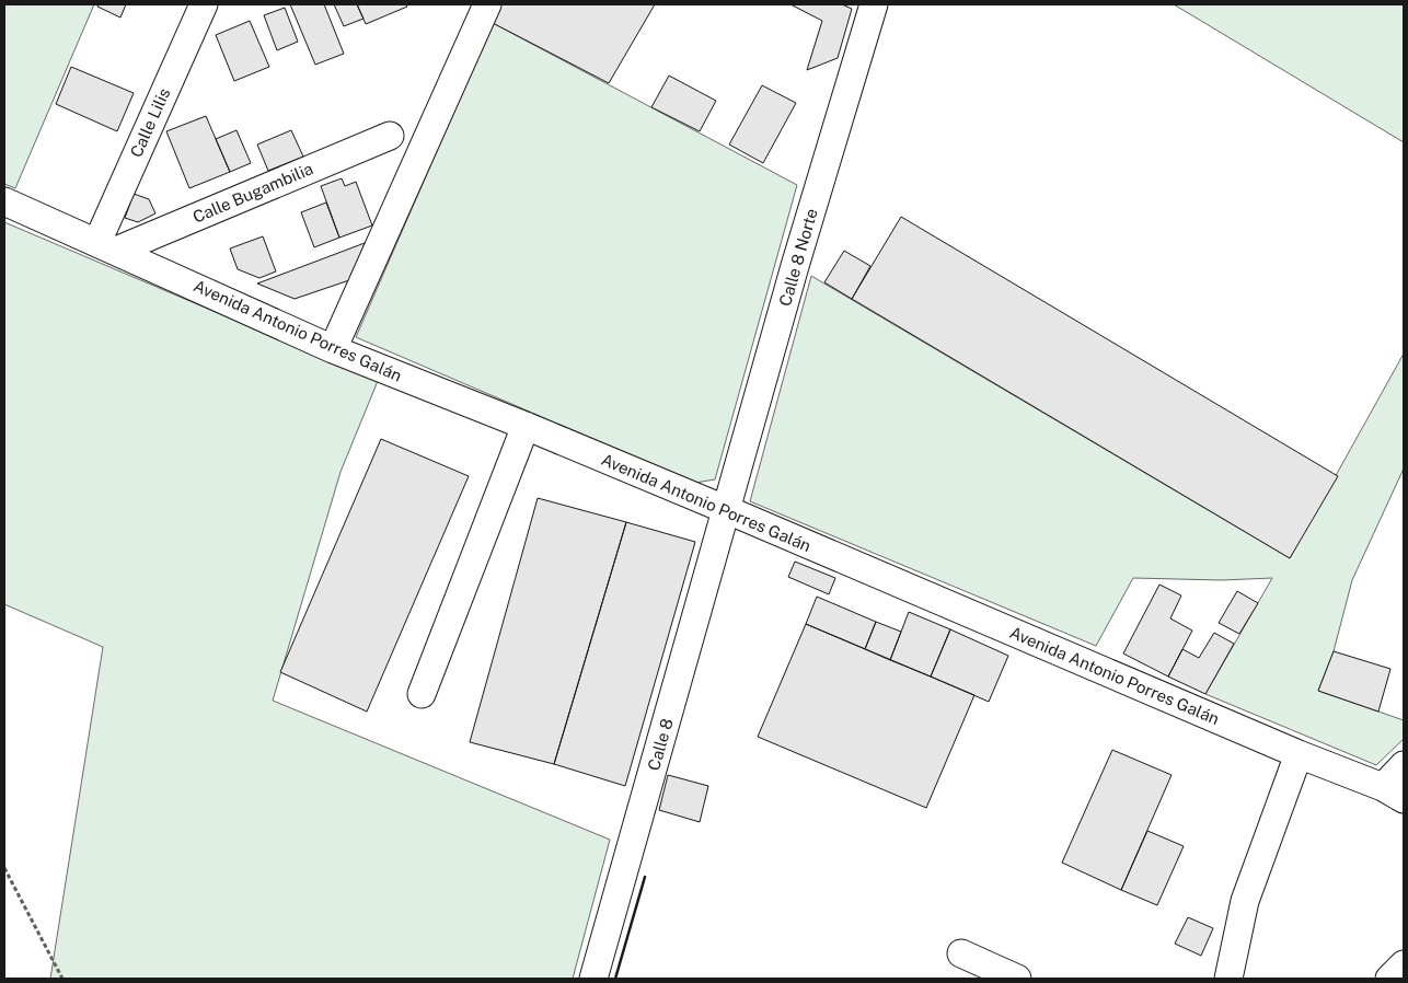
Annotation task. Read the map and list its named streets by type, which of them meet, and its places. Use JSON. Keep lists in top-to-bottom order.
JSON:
{
  "streets": {
    "street": [
      "Calle Lilis",
      "Calle Bugambilia",
      "Calle 8 Norte",
      "Avenida Antonio Porres Galán",
      "Calle 8"
    ]
  },
  "crossings": [
    ["Calle Lilis", "Calle Bugambilia"],
    ["Calle Lilis", "Avenida Antonio Porres Galán"],
    ["Calle Bugambilia", "Avenida Antonio Porres Galán"],
    ["Calle 8 Norte", "Avenida Antonio Porres Galán"],
    ["Calle 8 Norte", "Calle 8"],
    ["Avenida Antonio Porres Galán", "Calle 8"]
  ]
}
